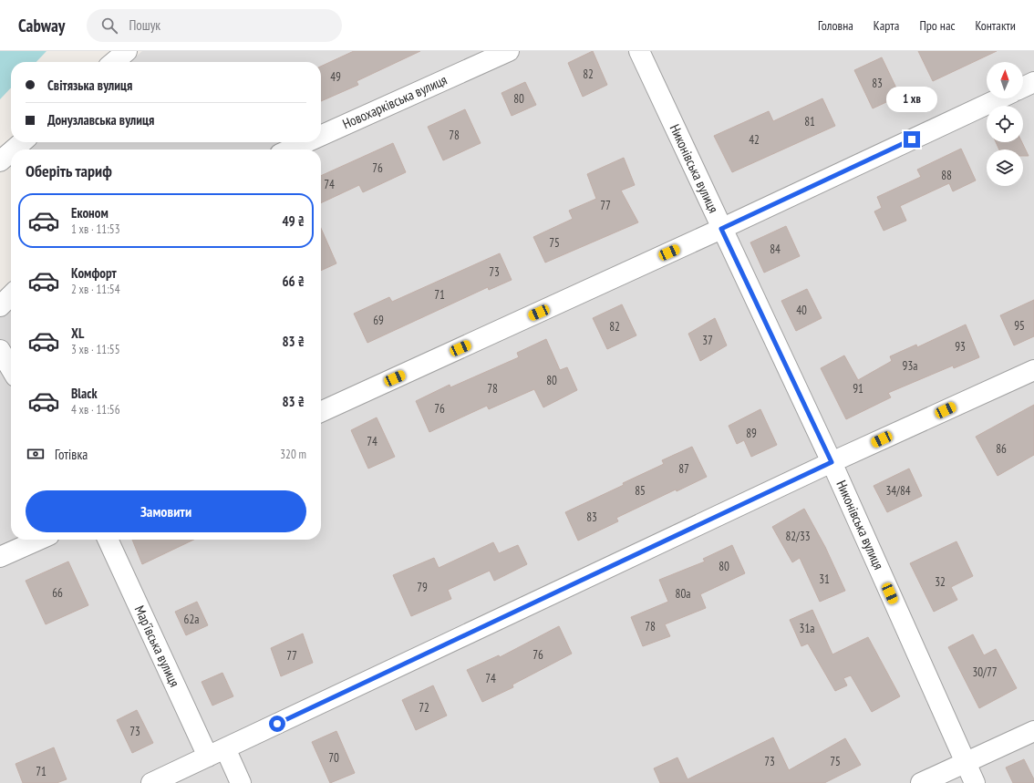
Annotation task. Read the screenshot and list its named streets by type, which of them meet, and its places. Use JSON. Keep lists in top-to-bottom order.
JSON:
{
  "streets": {
    "street": ["Новохарківська вулиця", "Никонівська вулиця", "Мар'ївська вулиця"]
  },
  "house_numbers": [
    "82",
    "49",
    "83",
    "80",
    "81",
    "78",
    "42",
    "76",
    "88",
    "74",
    "77",
    "75",
    "84",
    "73",
    "71",
    "40",
    "69",
    "95",
    "82",
    "37",
    "93",
    "93а",
    "80",
    "78",
    "91",
    "76",
    "89",
    "74",
    "86",
    "87",
    "85",
    "34/84",
    "83",
    "82/33",
    "80",
    "31",
    "32",
    "79",
    "66",
    "80а",
    "62а",
    "78",
    "31а",
    "76",
    "77",
    "30/77",
    "74",
    "72",
    "73",
    "70",
    "73",
    "75",
    "71"
  ],
  "north": "top",
  "page": {
    "header": "Cabway",
    "search": "Пошук",
    "nav": [
      "Головна",
      "Карта",
      "Про нас",
      "Контакти"
    ],
    "banner": ["Світязька вулиця", "Донузлавська вулиця"],
    "bubble": "1 хв",
    "heading": "Оберіть тариф",
    "list": [
      {
        "name": "Економ",
        "note": "1 хв · 11:53",
        "value": "49 ₴"
      },
      {
        "name": "Комфорт",
        "note": "2 хв · 11:54",
        "value": "66 ₴"
      },
      {
        "name": "XL",
        "note": "3 хв · 11:55",
        "value": "83 ₴"
      },
      {
        "name": "Black",
        "note": "4 хв · 11:56",
        "value": "83 ₴"
      }
    ],
    "pay": ["Готівка", "320 m"],
    "buttons": "Замовити"
  }
}
